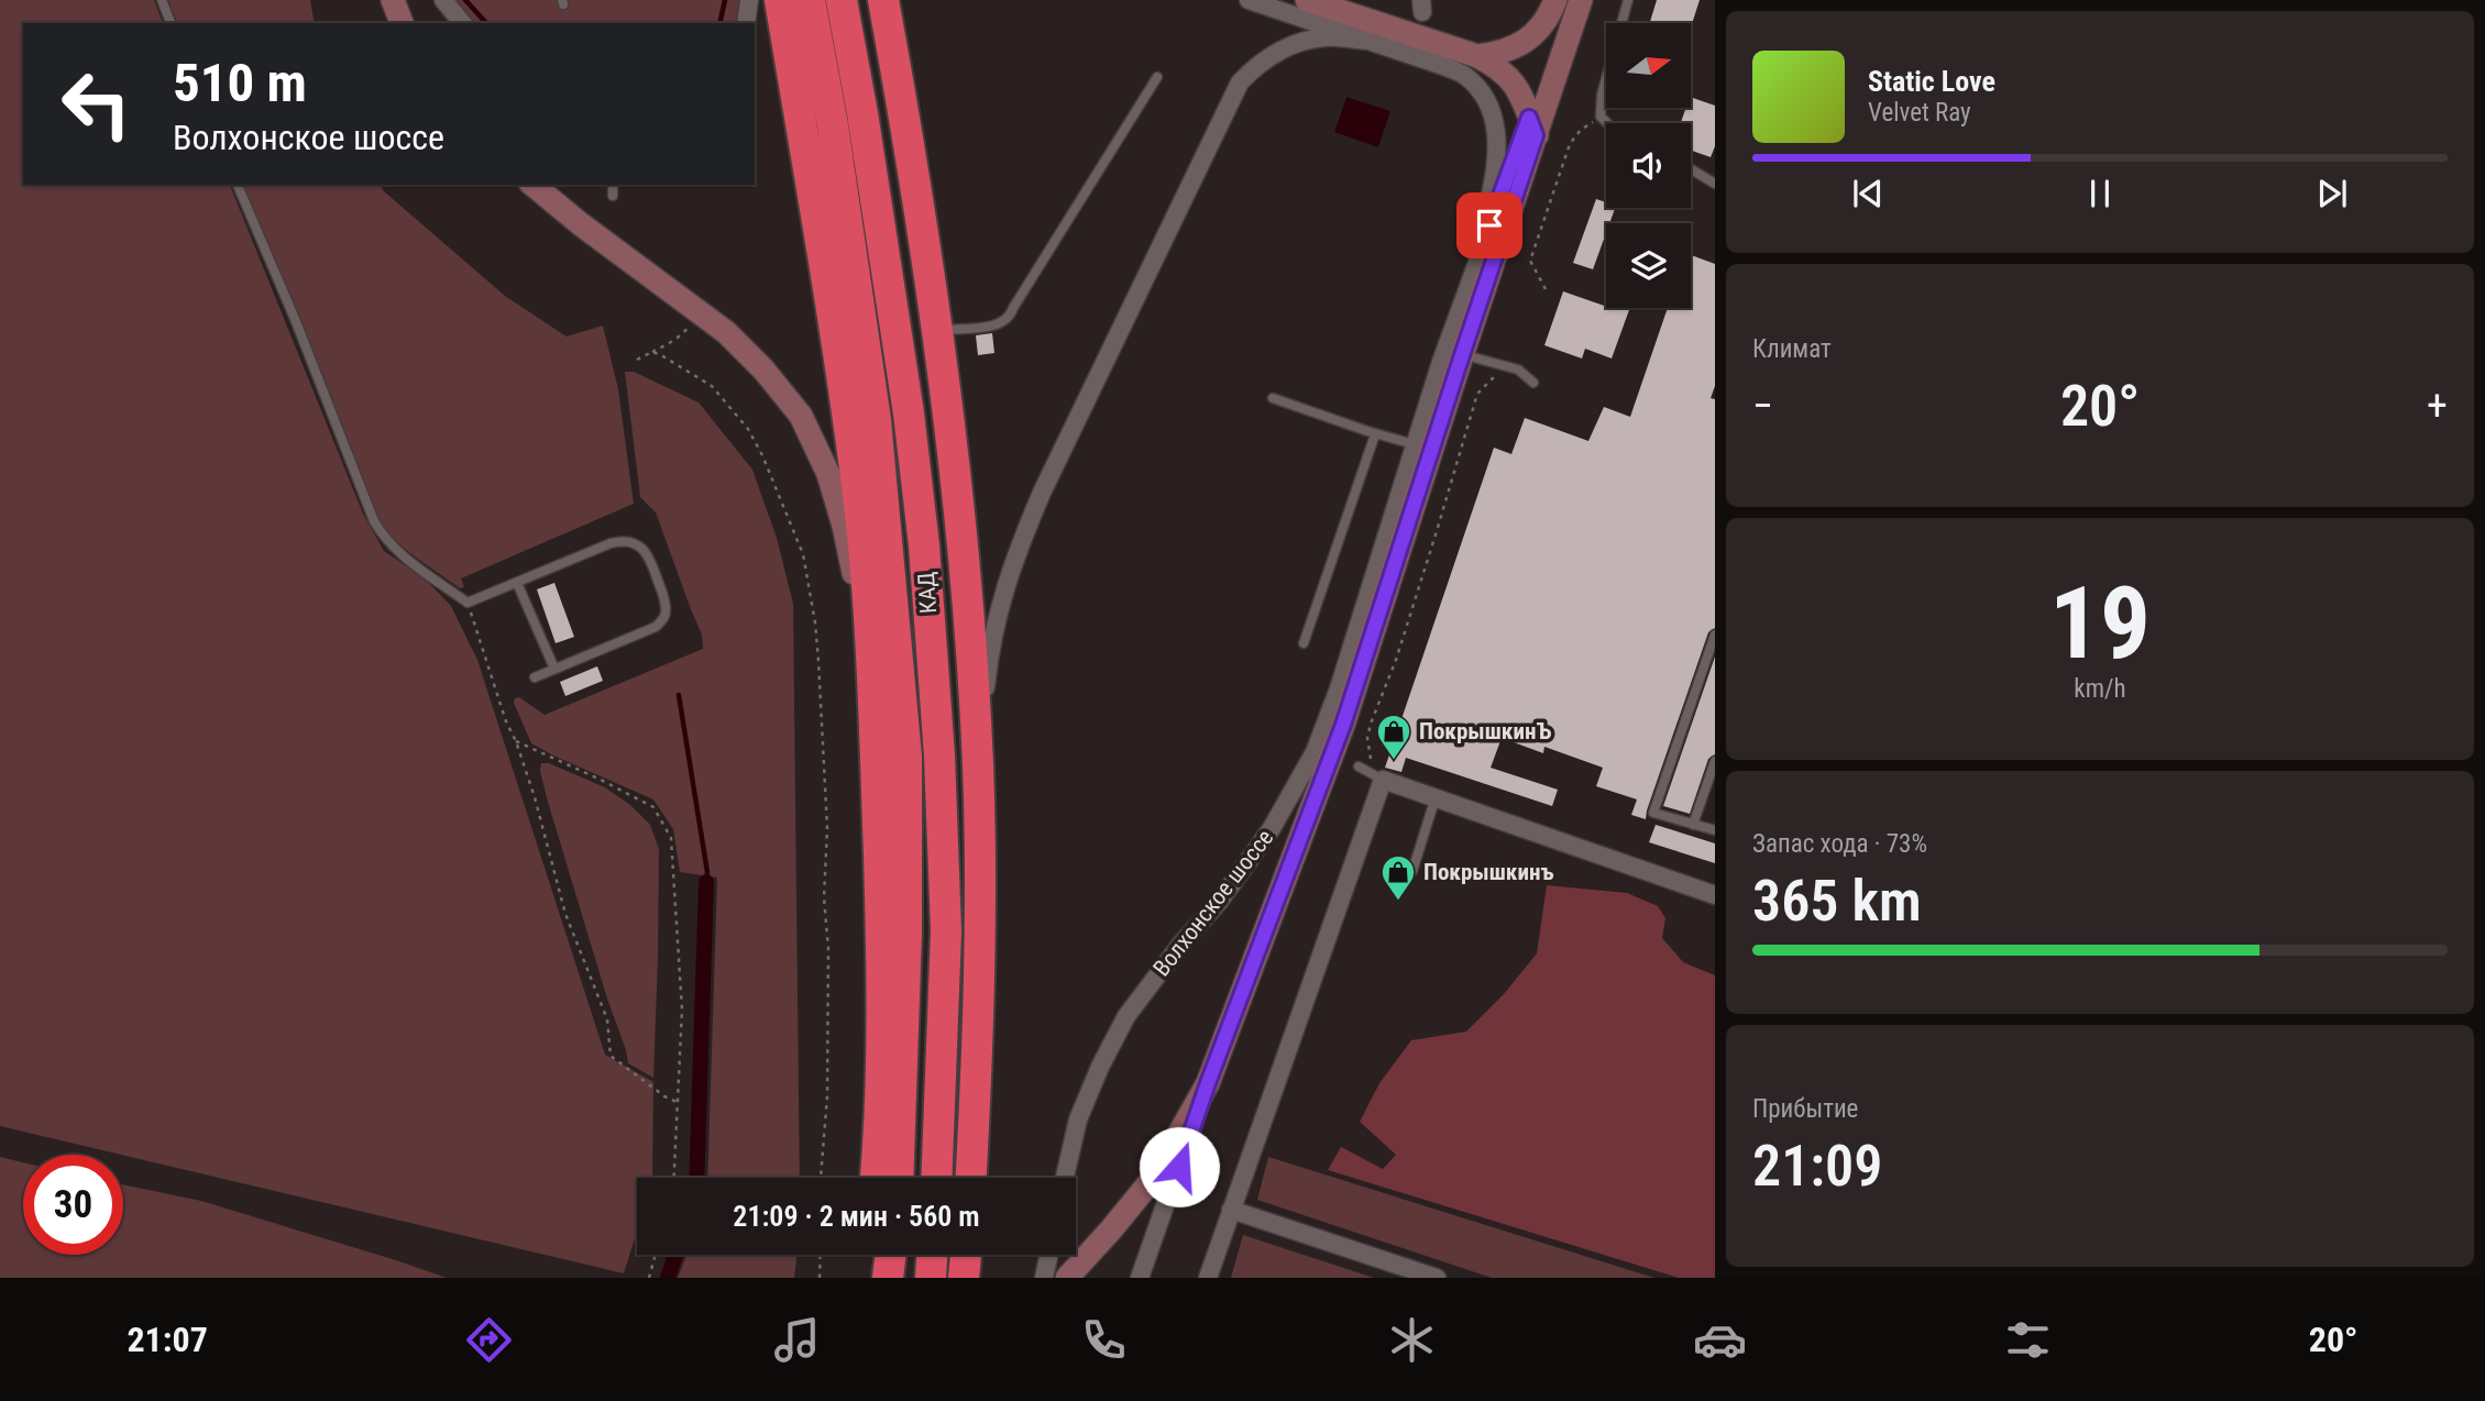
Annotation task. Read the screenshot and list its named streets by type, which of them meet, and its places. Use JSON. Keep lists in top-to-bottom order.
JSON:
{
  "streets": {
    "highway": ["КАД"],
    "main road": ["Волхонское шоссе"]
  },
  "places": {
    "shop": ["ПокрышкинЪ", "Покрышкинъ"]
  },
  "north": "right",
  "page": {
    "turn": ["510 m", "Волхонское шоссе"],
    "song": ["Static Love", "Velvet Ray"],
    "tile": [
      "Климат",
      ["19", "km/h"],
      ["Запас хода · 73%", "365 km"],
      ["Прибытие", "21:09"]
    ],
    "heat": ["−", "20°", "+"],
    "limit": "30",
    "trip": "21:09 · 2 мин · 560 m",
    "tabs": ["21:07", "20°"]
  }
}
